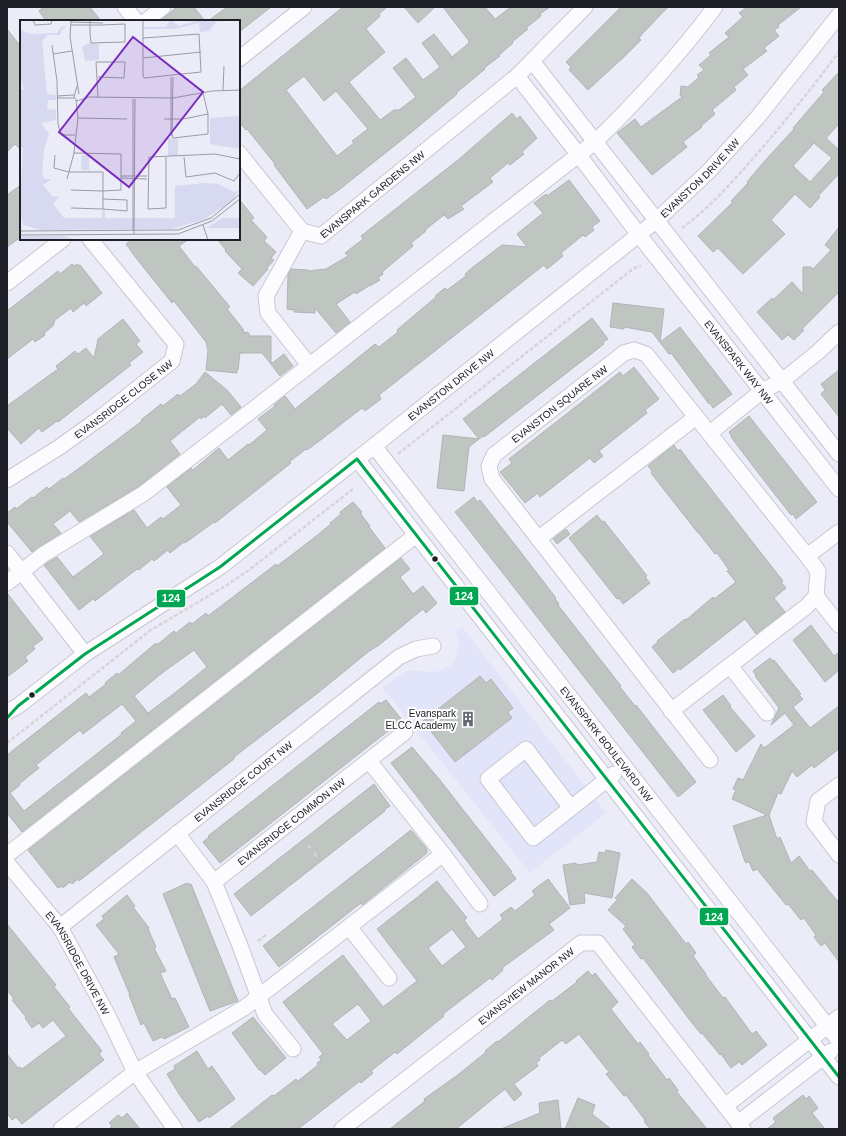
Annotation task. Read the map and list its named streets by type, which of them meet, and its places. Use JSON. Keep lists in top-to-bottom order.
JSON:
{
  "streets": {
    "street": [
      "EVANSTON DRIVE NW",
      "EVANSPARK GARDENS NW",
      "EVANSPARK WAY NW",
      "EVANSRIDGE CLOSE NW",
      "EVANSTON SQUARE NW",
      "EVANSPARK BOULEVARD NW",
      "EVANSRIDGE COURT NW",
      "EVANSRIDGE COMMON NW",
      "EVANSRIDGE DRIVE NW",
      "EVANSVIEW MANOR NW"
    ]
  },
  "crossings": [
    ["EVANSTON DRIVE NW", "EVANSPARK WAY NW"],
    ["EVANSTON DRIVE NW", "EVANSPARK BOULEVARD NW"],
    ["EVANSRIDGE COURT NW", "EVANSRIDGE DRIVE NW"]
  ],
  "places": {
    "building": ["Evanspark ELCC Academy"]
  },
  "lines": ["transit line 124"]
}
